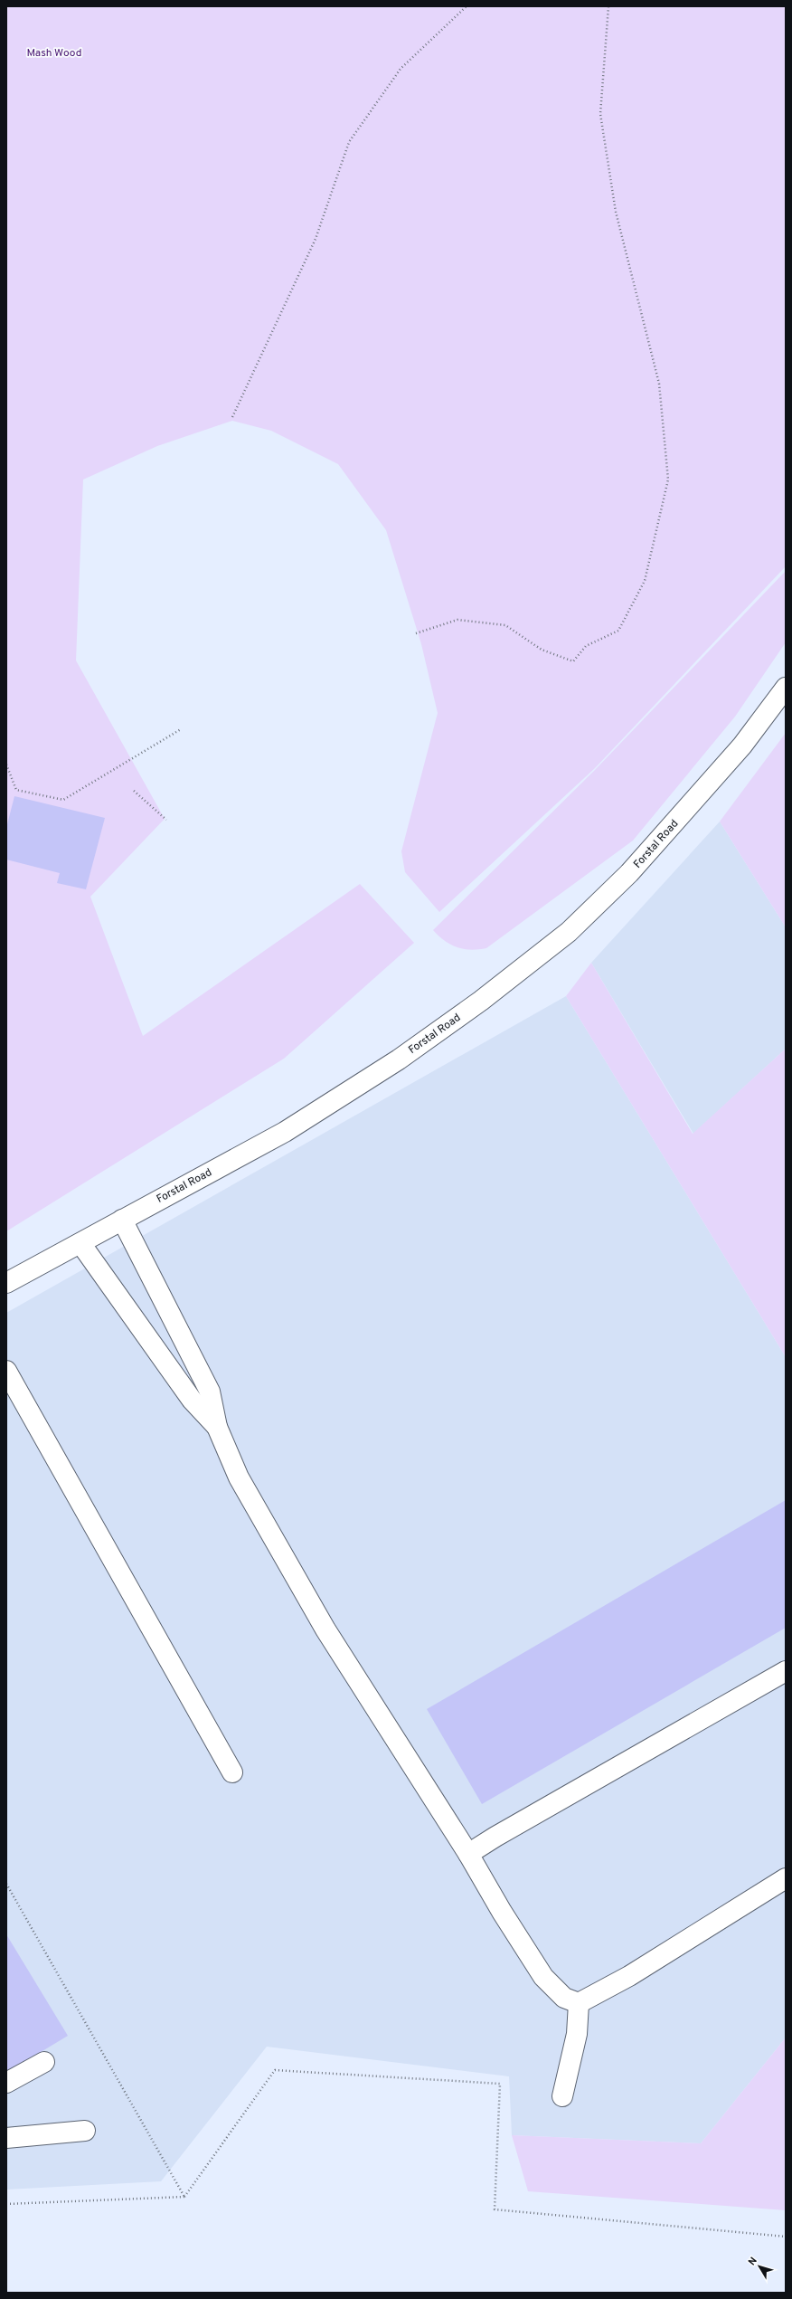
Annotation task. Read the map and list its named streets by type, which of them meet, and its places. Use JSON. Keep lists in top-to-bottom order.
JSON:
{
  "streets": {
    "street": ["Forstal Road"]
  },
  "parks": ["Mash Wood"],
  "north": "top left"
}
